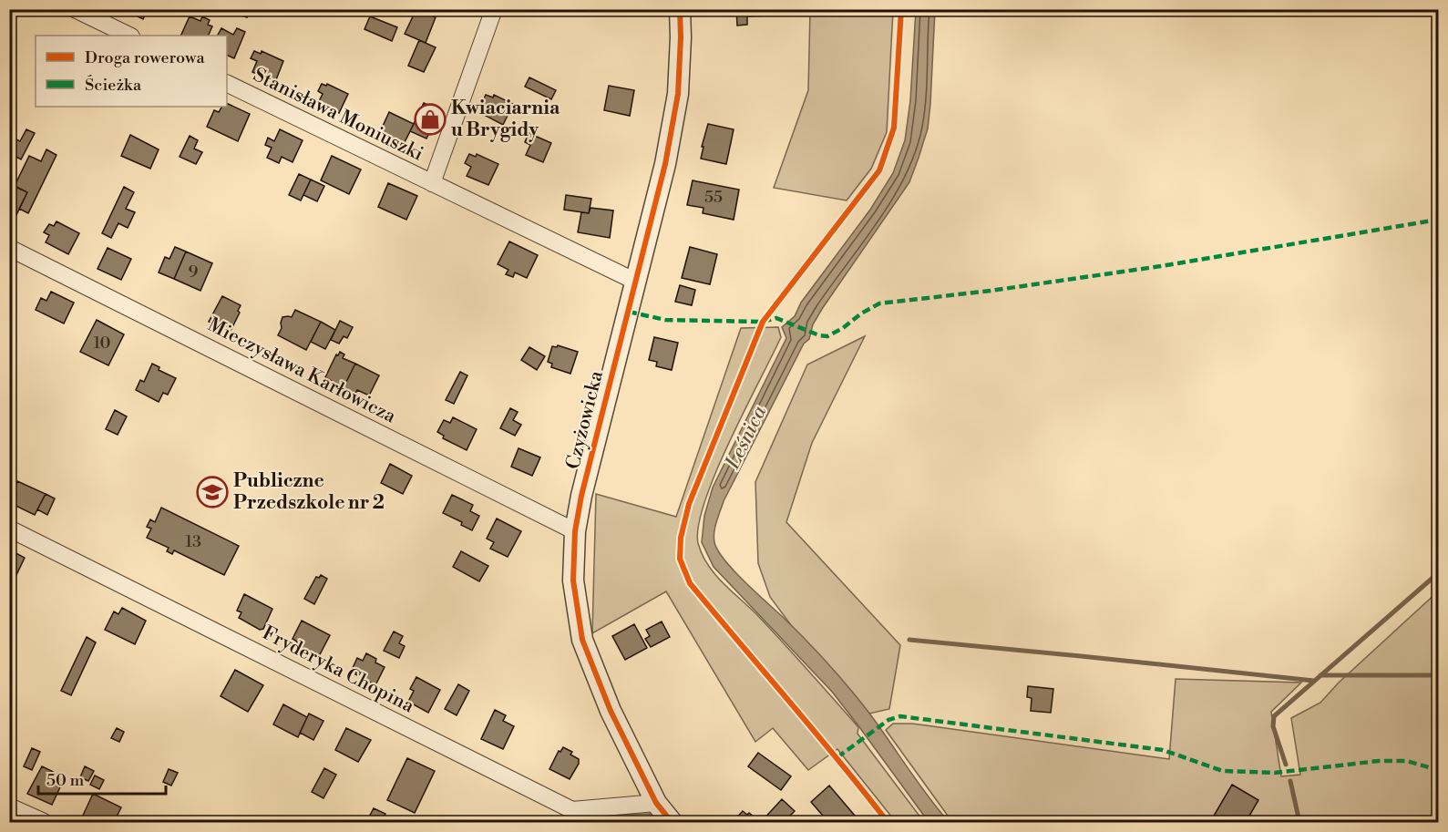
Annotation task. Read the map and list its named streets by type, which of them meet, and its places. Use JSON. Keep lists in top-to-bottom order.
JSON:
{
  "streets": {
    "street": [
      "Stanisława Moniuszki",
      "Mieczysława Karłowicza",
      "Czyżowicka",
      "Fryderyka Chopina"
    ]
  },
  "crossings": [
    ["Stanisława Moniuszki", "Czyżowicka"],
    ["Mieczysława Karłowicza", "Czyżowicka"],
    ["Czyżowicka", "Fryderyka Chopina"]
  ],
  "water": ["Leśnica"],
  "places": {
    "shop": ["Kwiaciarnia u Brygidy"],
    "school or university": ["Publiczne Przedszkole nr 2"]
  },
  "house_numbers": [
    "55",
    "9",
    "10",
    "13"
  ],
  "legend": ["Droga rowerowa", "Ścieżka"],
  "scale_bar": "50 m"
}
